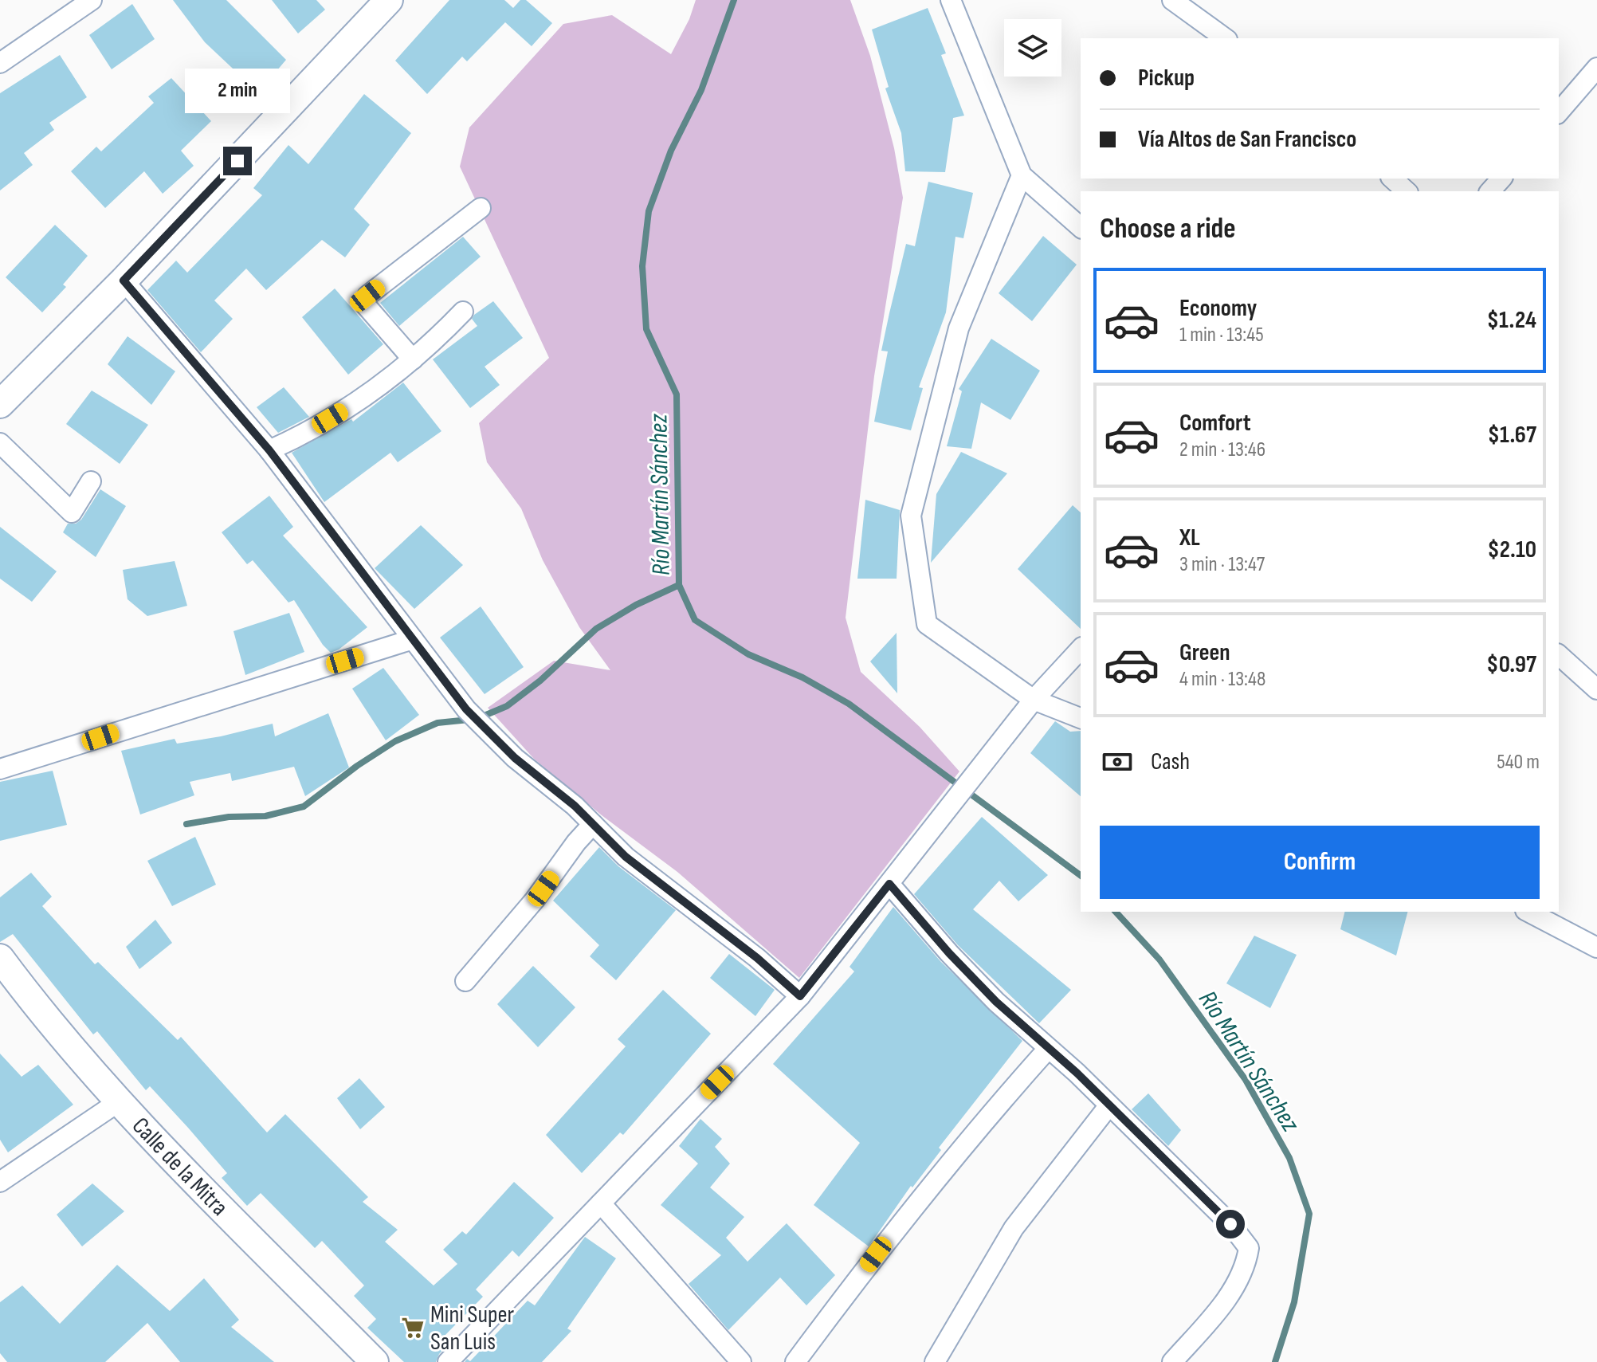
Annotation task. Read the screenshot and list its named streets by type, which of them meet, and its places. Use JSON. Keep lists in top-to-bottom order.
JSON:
{
  "streets": {
    "street": ["Calle de la Mitra"]
  },
  "water": ["Río Martín Sánchez"],
  "places": {
    "supermarket": ["Mini Super San Luis"]
  },
  "page": {
    "banner": ["Pickup", "Vía Altos de San Francisco"],
    "bubble": "2 min",
    "heading": "Choose a ride",
    "list": [
      {
        "name": "Economy",
        "note": "1 min · 13:45",
        "value": "$1.24"
      },
      {
        "name": "Comfort",
        "note": "2 min · 13:46",
        "value": "$1.67"
      },
      {
        "name": "XL",
        "note": "3 min · 13:47",
        "value": "$2.10"
      },
      {
        "name": "Green",
        "note": "4 min · 13:48",
        "value": "$0.97"
      }
    ],
    "pay": ["Cash", "540 m"],
    "buttons": "Confirm"
  }
}
